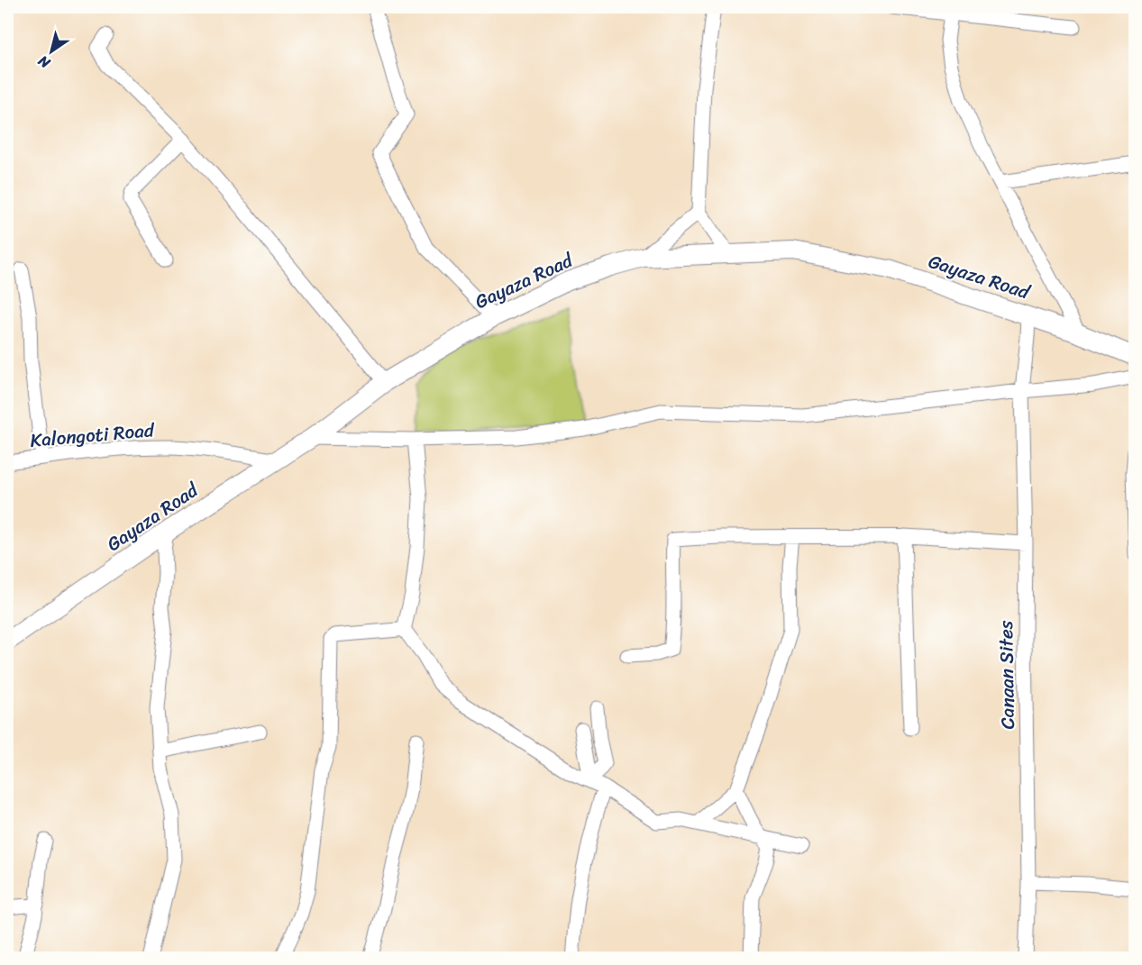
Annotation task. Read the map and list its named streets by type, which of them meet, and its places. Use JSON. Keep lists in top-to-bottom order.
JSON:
{
  "streets": {
    "main road": ["Gayaza Road"],
    "street": ["Kalongoti Road", "Canaan Sites"]
  },
  "crossings": [
    ["Gayaza Road", "Kalongoti Road"],
    ["Gayaza Road", "Canaan Sites"]
  ],
  "north": "bottom left"
}
